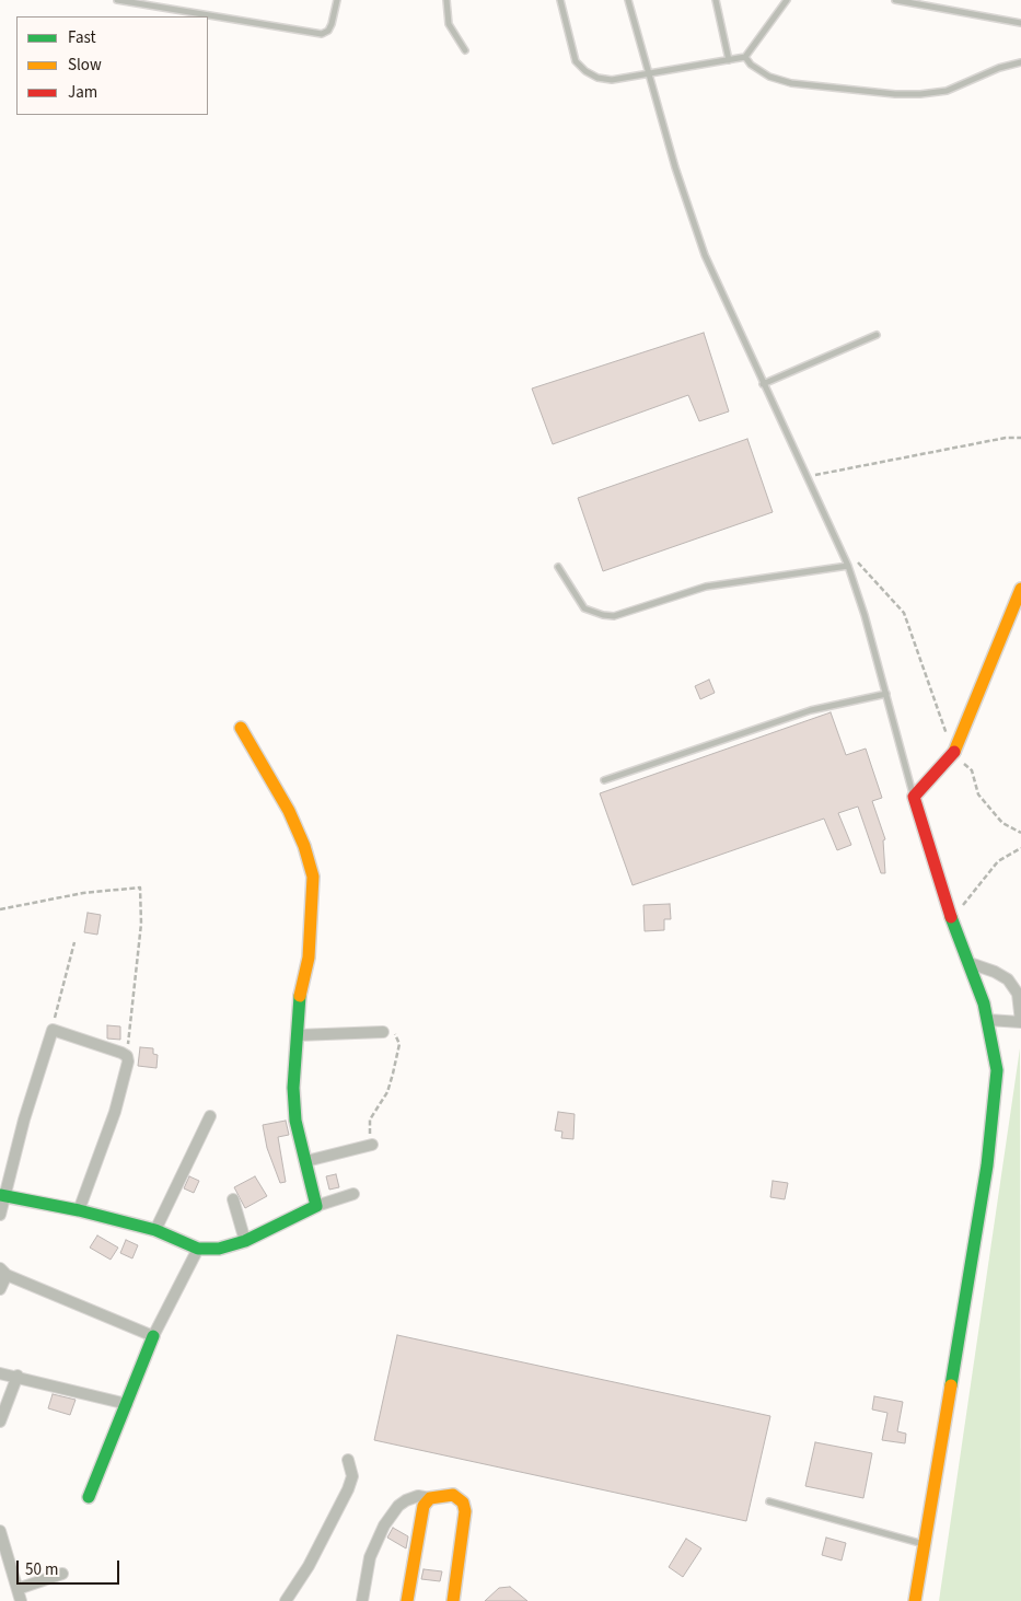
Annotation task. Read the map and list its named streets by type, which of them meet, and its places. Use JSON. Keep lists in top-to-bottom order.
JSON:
{
  "legend": ["Fast", "Slow", "Jam"],
  "scale_bar": "50 m"
}
